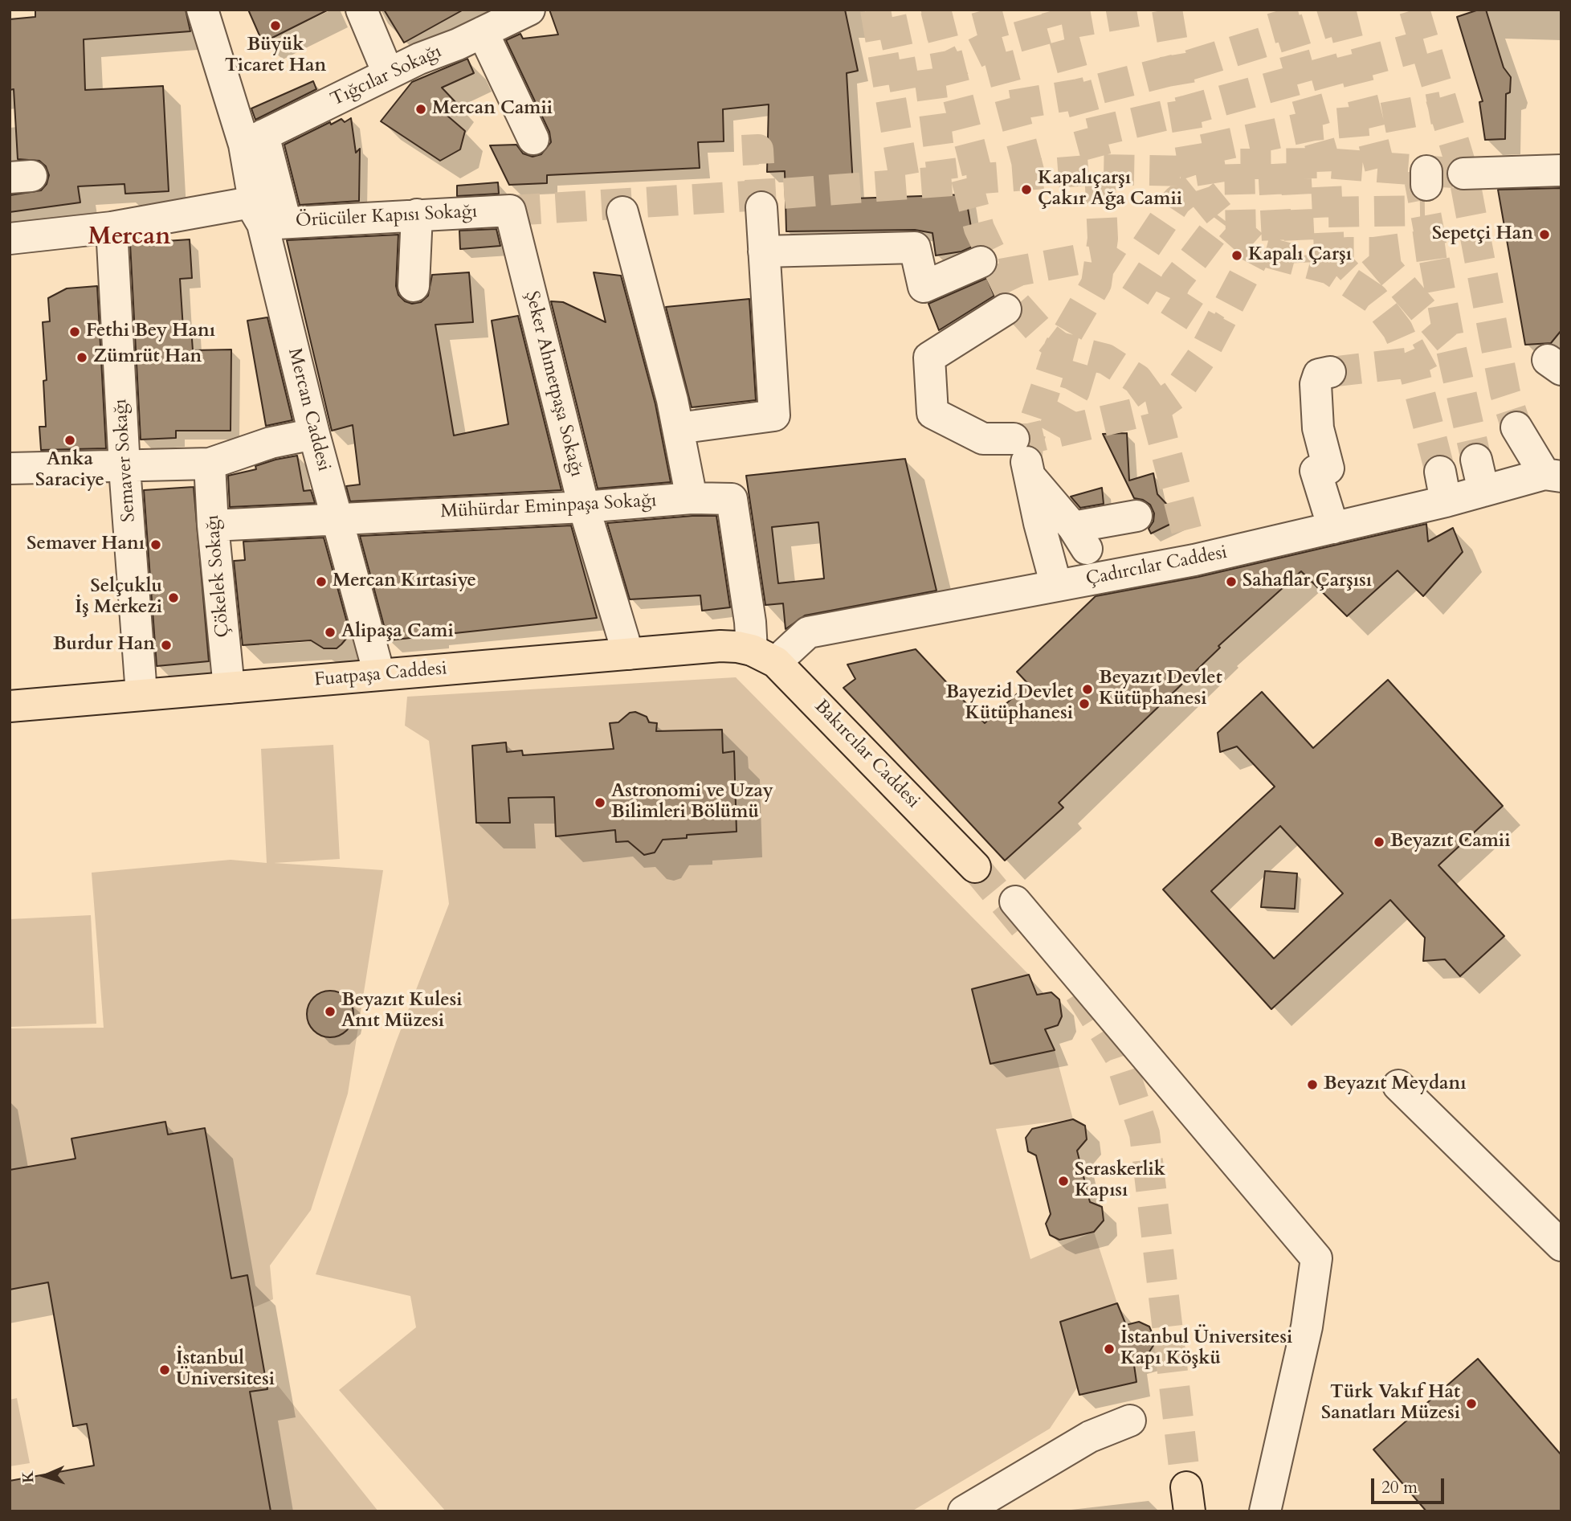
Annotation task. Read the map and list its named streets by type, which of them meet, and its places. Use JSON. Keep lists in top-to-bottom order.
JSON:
{
  "streets": {
    "main road": ["Fuatpaşa Caddesi", "Bakırcılar Caddesi"],
    "street": [
      "Tığcılar Sokağı",
      "Örücüler Kapısı Sokağı",
      "Şeker Ahmetpaşa Sokağı",
      "Mercan Caddesi",
      "Semaver Sokağı",
      "Mühürdar Eminpaşa Sokağı",
      "Çadırcılar Caddesi",
      "Çökelek Sokağı"
    ]
  },
  "crossings": [
    ["Tığcılar Sokağı", "Mercan Caddesi"],
    ["Örücüler Kapısı Sokağı", "Şeker Ahmetpaşa Sokağı"],
    ["Örücüler Kapısı Sokağı", "Mercan Caddesi"],
    ["Örücüler Kapısı Sokağı", "Semaver Sokağı"],
    ["Şeker Ahmetpaşa Sokağı", "Mühürdar Eminpaşa Sokağı"],
    ["Şeker Ahmetpaşa Sokağı", "Fuatpaşa Caddesi"],
    ["Mercan Caddesi", "Mühürdar Eminpaşa Sokağı"],
    ["Mercan Caddesi", "Fuatpaşa Caddesi"],
    ["Semaver Sokağı", "Fuatpaşa Caddesi"],
    ["Mühürdar Eminpaşa Sokağı", "Çadırcılar Caddesi"],
    ["Mühürdar Eminpaşa Sokağı", "Çökelek Sokağı"],
    ["Mühürdar Eminpaşa Sokağı", "Fuatpaşa Caddesi"],
    ["Mühürdar Eminpaşa Sokağı", "Bakırcılar Caddesi"],
    ["Çadırcılar Caddesi", "Fuatpaşa Caddesi"],
    ["Çadırcılar Caddesi", "Bakırcılar Caddesi"],
    ["Çökelek Sokağı", "Fuatpaşa Caddesi"],
    ["Fuatpaşa Caddesi", "Bakırcılar Caddesi"]
  ],
  "districts": ["Mercan"],
  "places": [
    "Büyük Ticaret Han",
    "Mercan Camii",
    "Kapalıçarşı Çakır Ağa Camii",
    "Sepetçi Han",
    "Kapalı Çarşı",
    "Fethi Bey Hanı",
    "Zümrüt Han",
    "Anka Saraciye",
    "Semaver Hanı",
    "Mercan Kırtasiye",
    "Sahaflar Çarşısı",
    "Selçuklu İş Merkezi",
    "Alipaşa Cami",
    "Burdur Han",
    "Beyazıt Devlet Kütüphanesi",
    "Bayezid Devlet Kütüphanesi",
    "Astronomi ve Uzay Bilimleri Bölümü",
    "Beyazıt Camii",
    "Beyazıt Kulesi Anıt Müzesi",
    "Beyazıt Meydanı",
    "Seraskerlik Kapısı",
    "İstanbul Üniversitesi Kapı Köşkü",
    "İstanbul Üniversitesi",
    "Türk Vakıf Hat Sanatları Müzesi"
  ],
  "scale_bar": "20 m",
  "north": "left"
}
